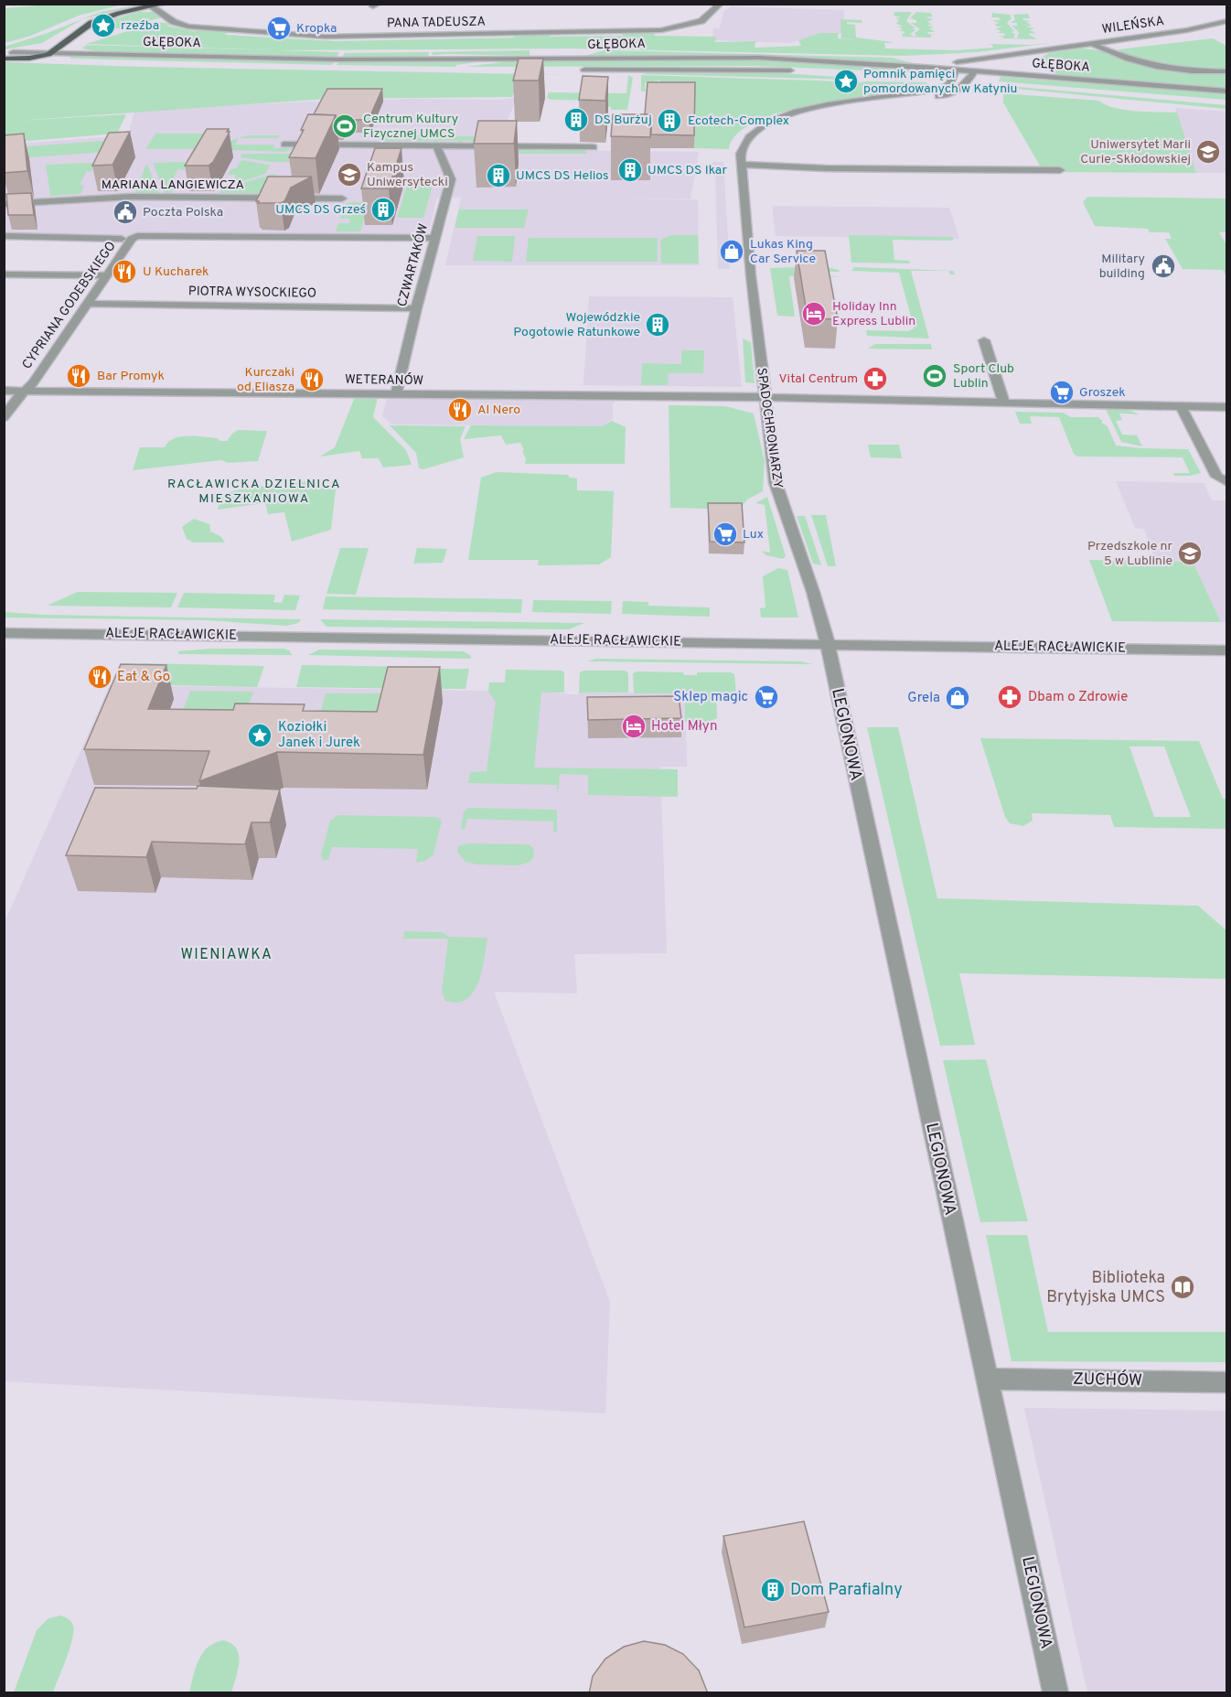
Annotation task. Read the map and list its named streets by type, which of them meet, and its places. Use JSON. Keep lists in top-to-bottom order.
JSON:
{
  "streets": {
    "main road": ["GŁĘBOKA"],
    "street": [
      "PANA TADEUSZA",
      "WILEŃSKA",
      "MARIANA LANGIEWICZA",
      "CZWARTAKÓW",
      "PIOTRA WYSOCKIEGO",
      "CYPRIANA GODEBSKIEGO",
      "WETERANÓW",
      "SPADOCHRONIARZY",
      "ALEJE RACŁAWICKIE",
      "LEGIONOWA",
      "ZUCHÓW"
    ]
  },
  "crossings": [
    ["WILEŃSKA", "GŁĘBOKA"],
    ["CZWARTAKÓW", "PIOTRA WYSOCKIEGO"],
    ["CZWARTAKÓW", "CYPRIANA GODEBSKIEGO"],
    ["CZWARTAKÓW", "WETERANÓW"],
    ["PIOTRA WYSOCKIEGO", "CYPRIANA GODEBSKIEGO"],
    ["CYPRIANA GODEBSKIEGO", "WETERANÓW"],
    ["WETERANÓW", "SPADOCHRONIARZY"],
    ["SPADOCHRONIARZY", "ALEJE RACŁAWICKIE"],
    ["SPADOCHRONIARZY", "LEGIONOWA"],
    ["ALEJE RACŁAWICKIE", "LEGIONOWA"],
    ["LEGIONOWA", "ZUCHÓW"]
  ],
  "districts": ["RACŁAWICKA DZIELNICA MIESZKANIOWA", "WIENIAWKA"],
  "places": {
    "place": ["rzeźba", "Pomnik pamięci pomordowanych w Katyniu", "Koziołki Janek i Jurek"],
    "supermarket": [
      "Kropka",
      "Groszek",
      "Lux",
      "Sklep magic"
    ],
    "building": [
      "DS Burżuj",
      "Ecotech-Complex",
      "UMCS DS Ikar",
      "UMCS DS Helios",
      "UMCS DS Grześ",
      "Wojewódzkie Pogotowie Ratunkowe",
      "Dom Parafialny"
    ],
    "sports": ["Centrum Kultury Fizycznej UMCS", "Sport Club Lublin"],
    "school or university": ["Uniwersytet Marii Curie-Skłodowskiej", "Kampus Uniwersytecki", "Przedszkole nr 5 w Lublinie"],
    "public building": ["Poczta Polska", "Military building"],
    "shop": ["Lukas King Car Service", "Grela"],
    "restaurant": [
      "U Kucharek",
      "Bar Promyk",
      "Kurczaki od Eliasza",
      "Al Nero",
      "Eat & Go"
    ],
    "hotel": ["Holiday Inn Express Lublin", "Hotel Młyn"],
    "pharmacy": ["Vital Centrum", "Dbam o Zdrowie"],
    "library": ["Biblioteka Brytyjska UMCS"]
  }
}
